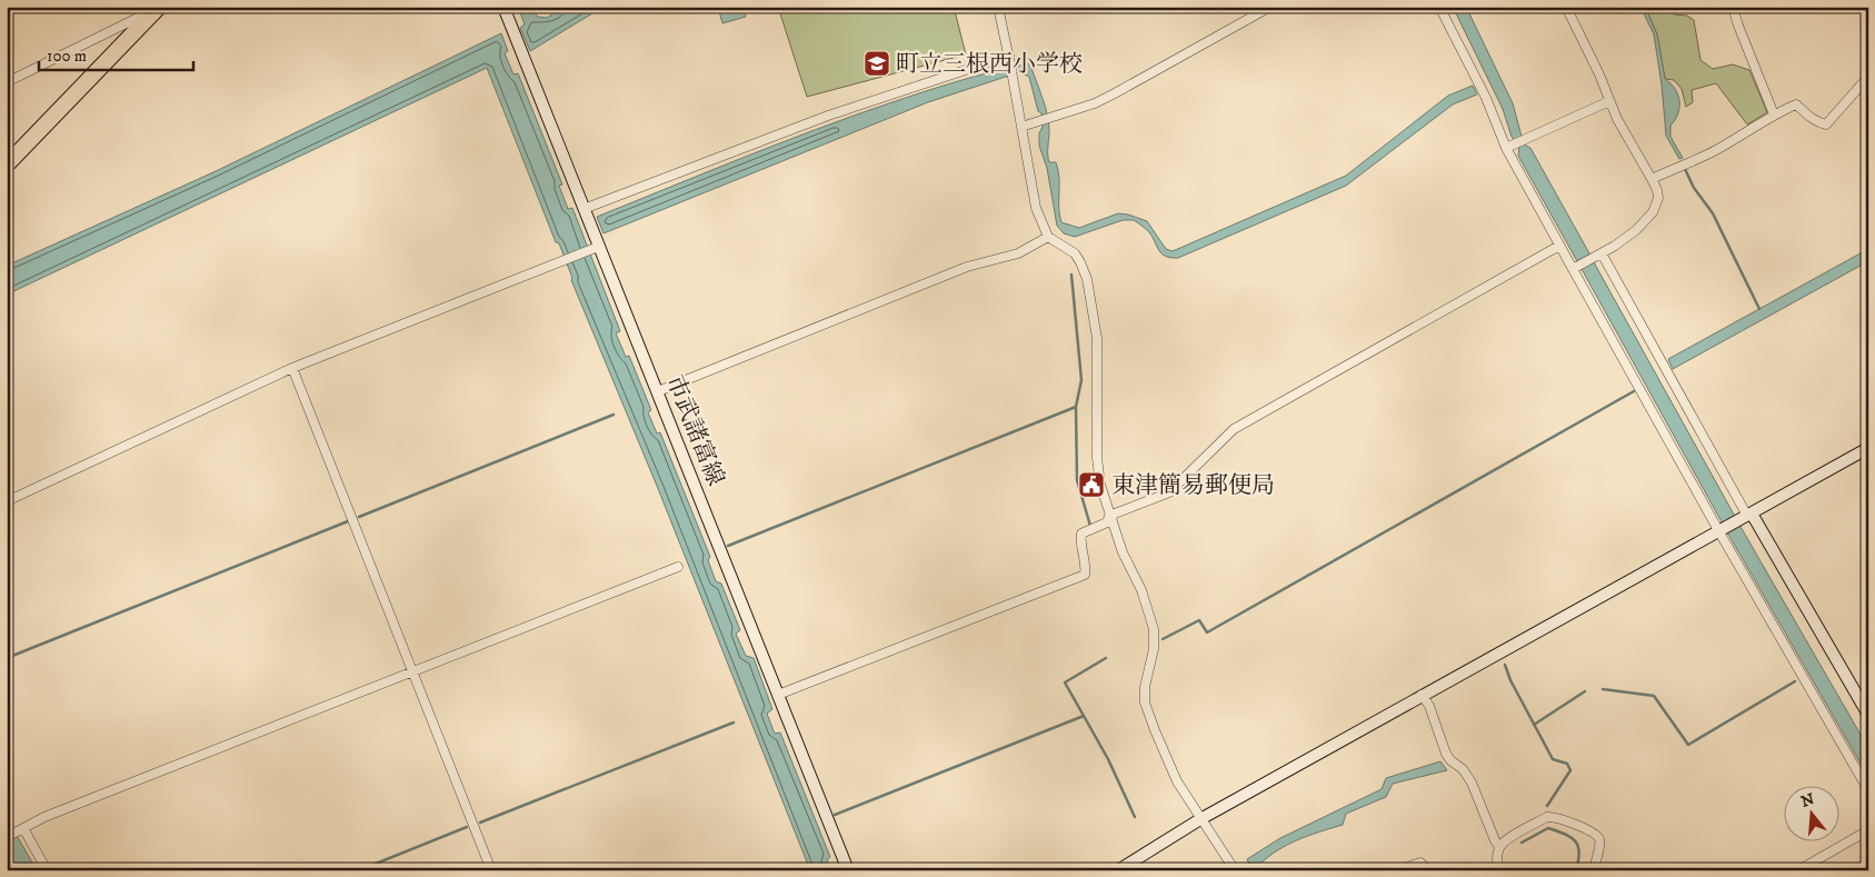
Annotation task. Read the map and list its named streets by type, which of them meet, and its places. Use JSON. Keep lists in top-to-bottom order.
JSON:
{
  "streets": {
    "street": ["市武諸富線"]
  },
  "places": {
    "school or university": ["町立三根西小学校"],
    "public building": ["東津簡易郵便局"]
  },
  "scale_bar": "100 m",
  "north": "top"
}
